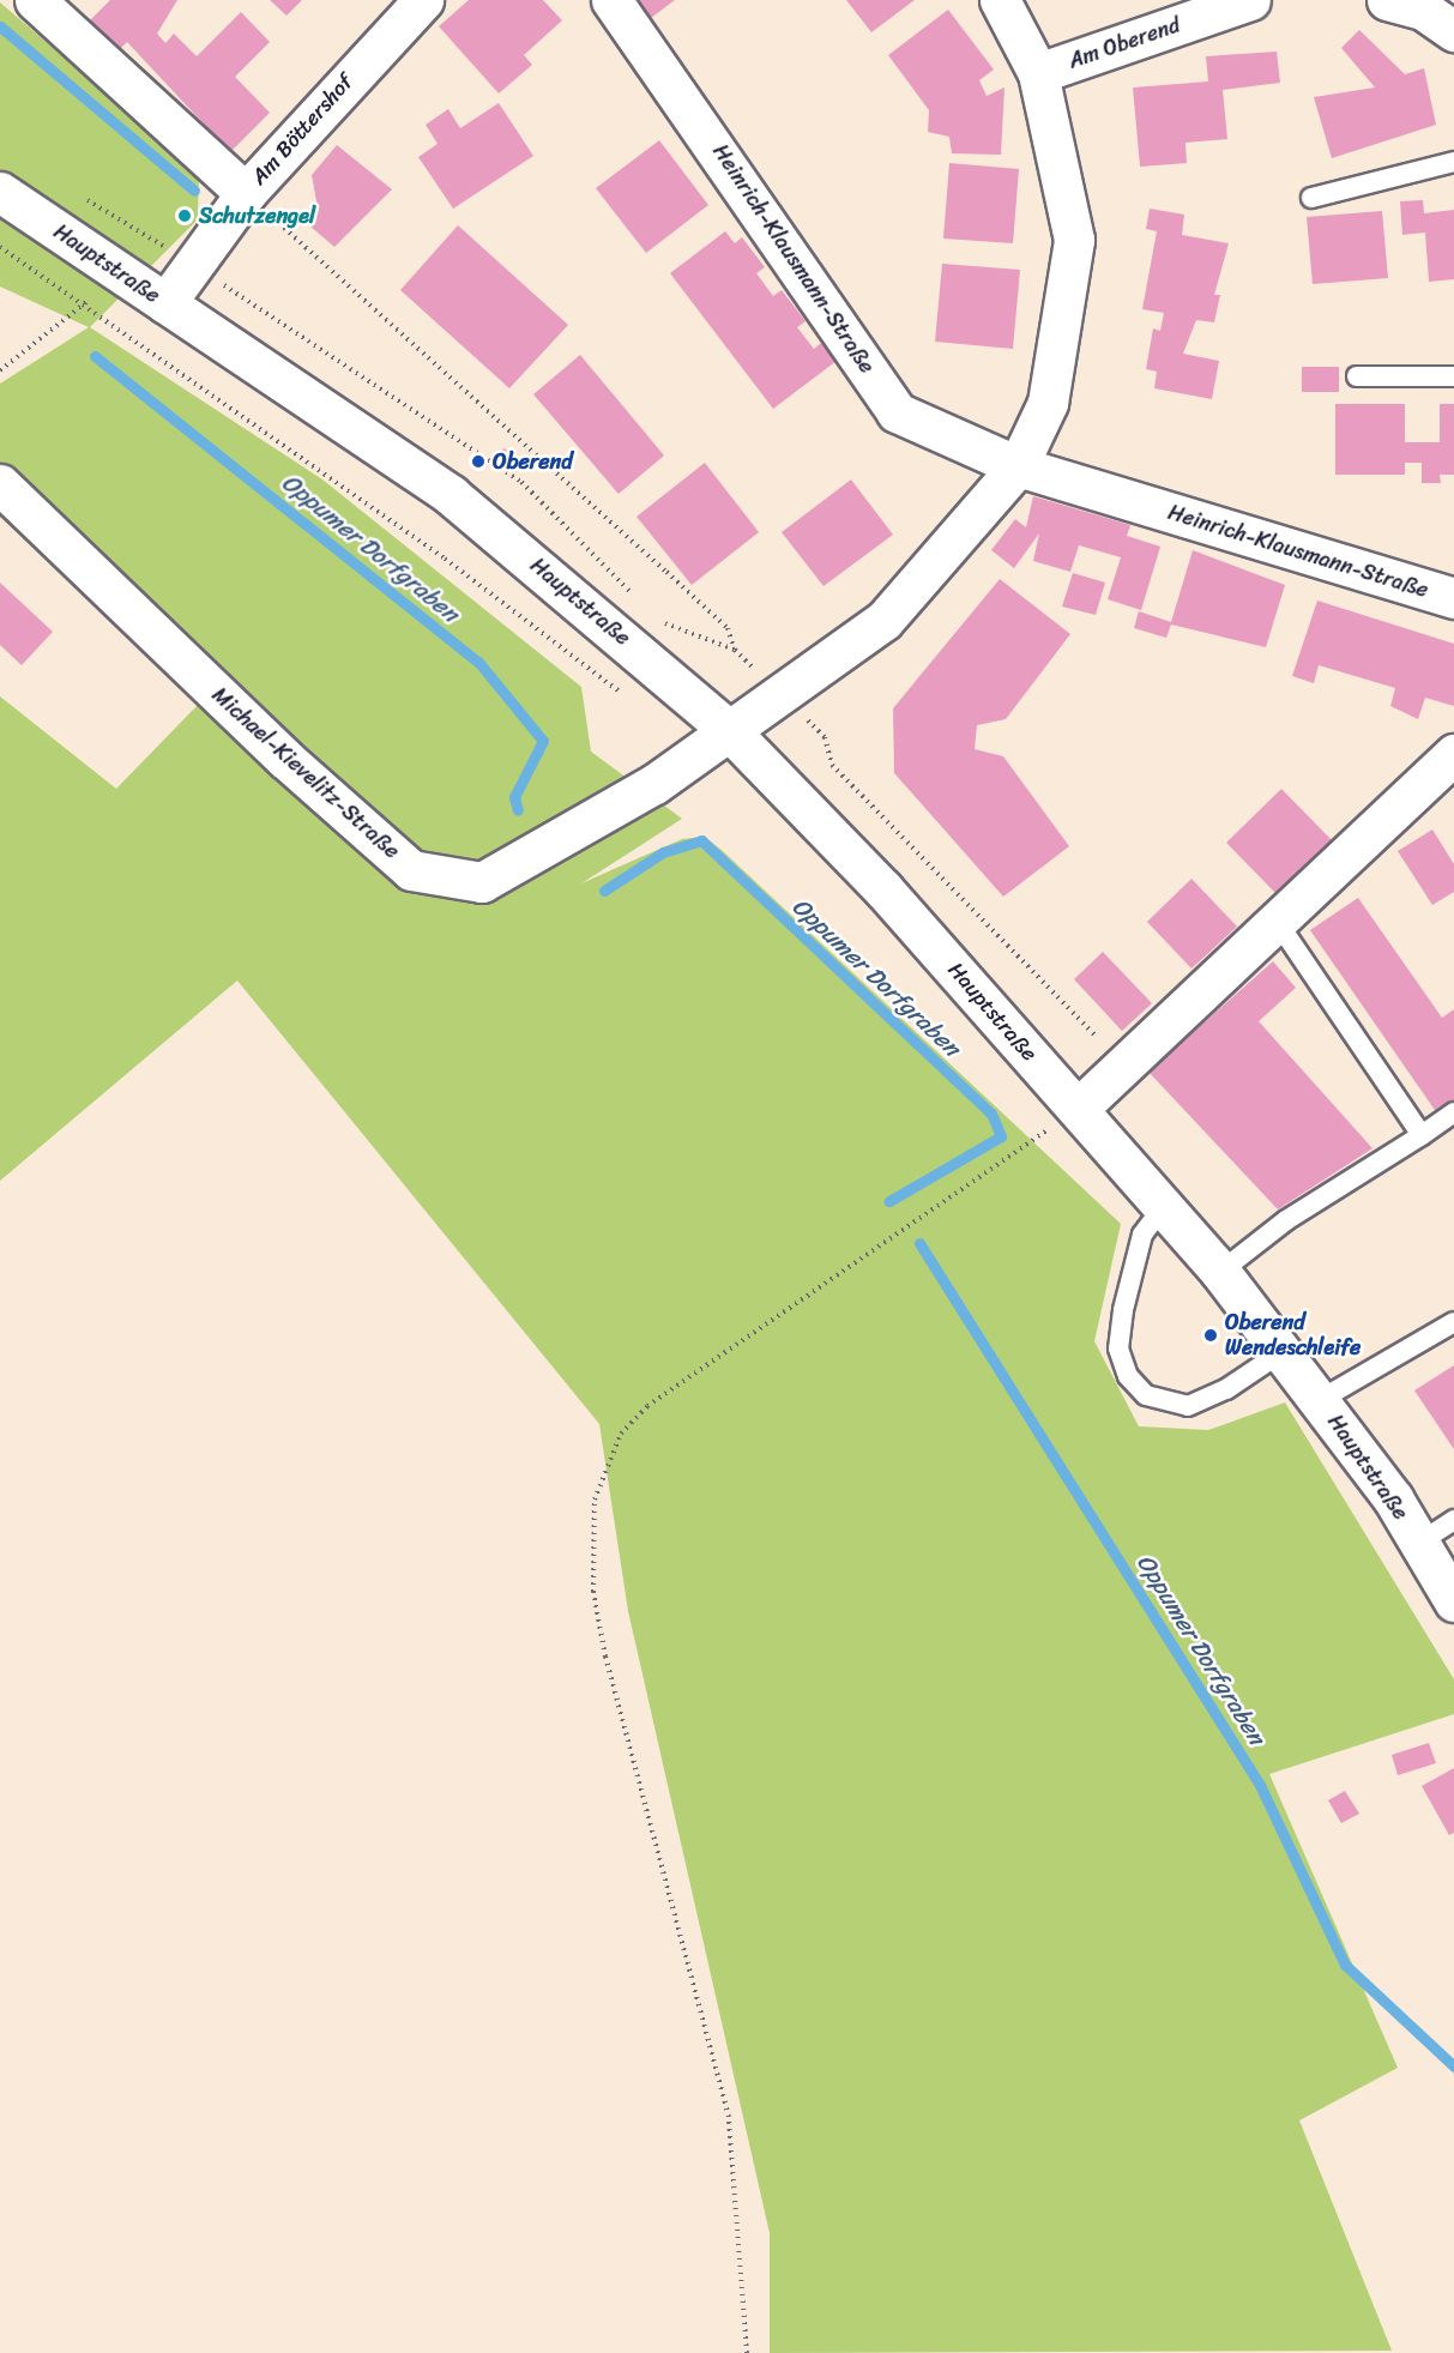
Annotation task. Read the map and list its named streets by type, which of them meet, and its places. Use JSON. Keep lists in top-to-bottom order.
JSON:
{
  "streets": {
    "street": [
      "Am Oberend",
      "Am Böttershof",
      "Heinrich-Klausmann-Straße",
      "Hauptstraße",
      "Michael-Kievelitz-Straße"
    ]
  },
  "crossings": [
    ["Am Böttershof", "Hauptstraße"],
    ["Hauptstraße", "Michael-Kievelitz-Straße"]
  ],
  "water": ["Oppumer Dorfgraben"],
  "places": ["Schutzengel", "Oberend", "Oberend Wendeschleife"]
}
